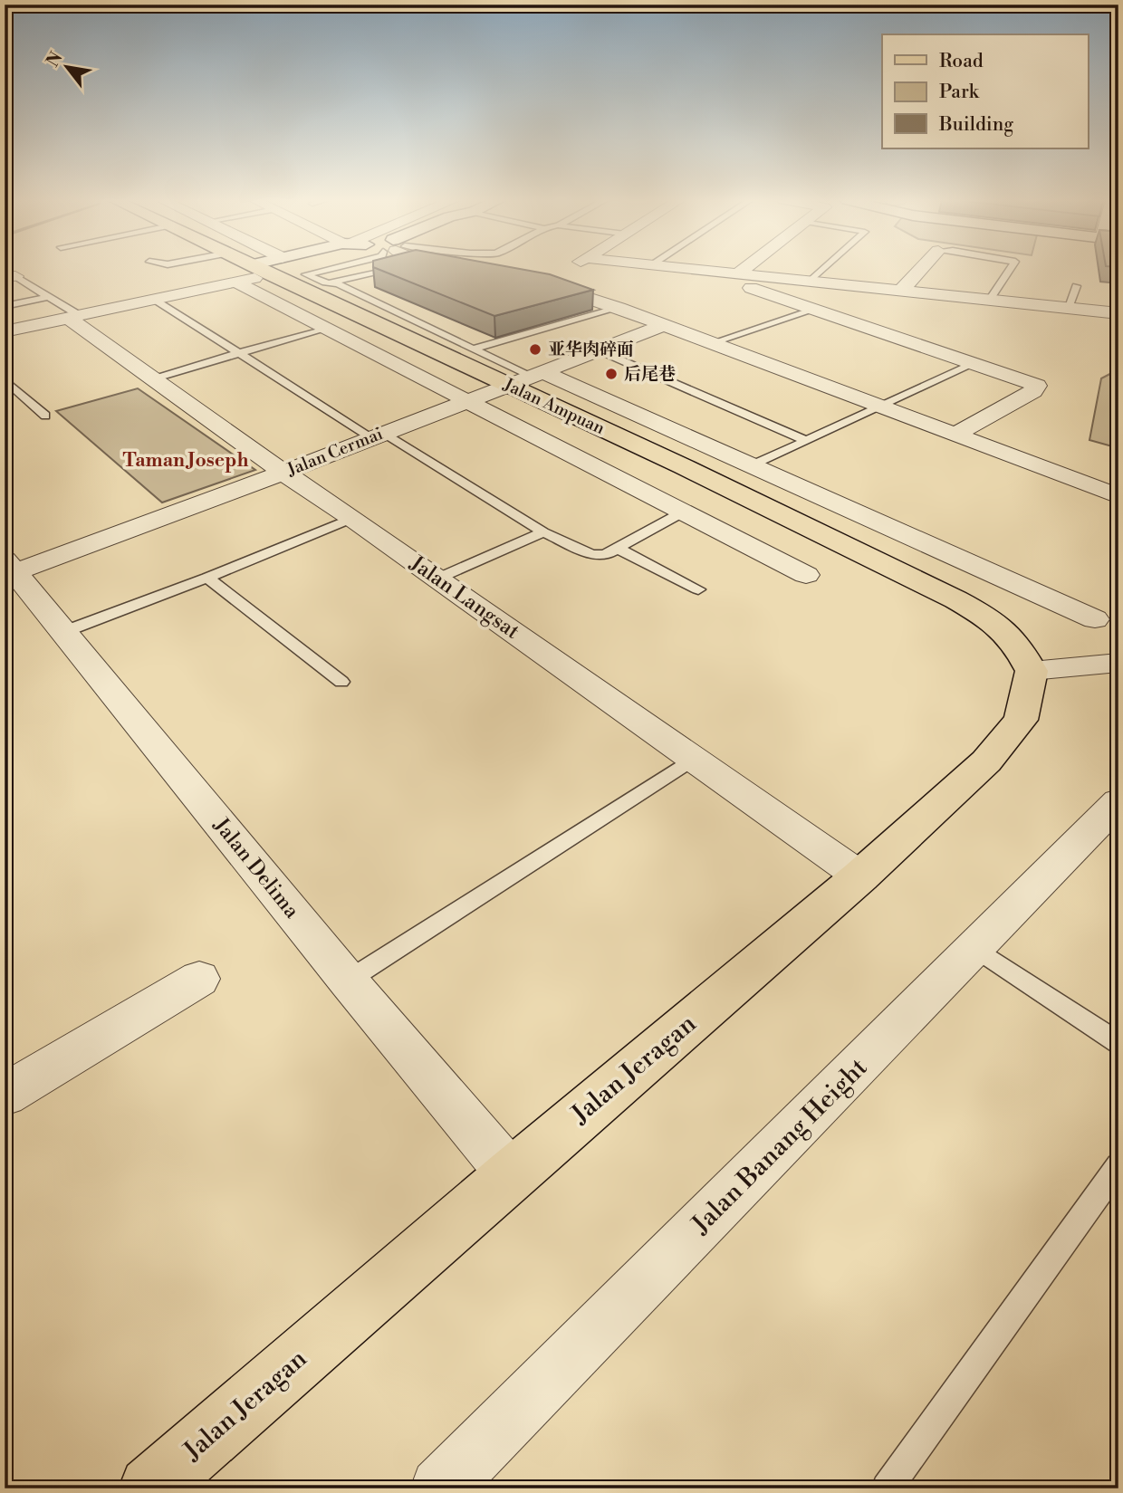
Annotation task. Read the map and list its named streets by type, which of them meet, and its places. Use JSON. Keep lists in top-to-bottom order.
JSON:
{
  "streets": {
    "main road": ["Jalan Ampuan", "Jalan Jeragan"],
    "street": [
      "Jalan Cermai",
      "Jalan Langsat",
      "Jalan Delima",
      "Jalan Banang Height"
    ]
  },
  "crossings": [
    ["Jalan Ampuan", "Jalan Cermai"],
    ["Jalan Ampuan", "Jalan Jeragan"],
    ["Jalan Cermai", "Jalan Langsat"],
    ["Jalan Cermai", "Jalan Delima"],
    ["Jalan Langsat", "Jalan Jeragan"],
    ["Jalan Delima", "Jalan Jeragan"]
  ],
  "districts": ["Taman Joseph"],
  "places": ["亚华肉碎面", "后尾巷"],
  "legend": ["Road", "Park", "Building"],
  "north": "top left"
}
